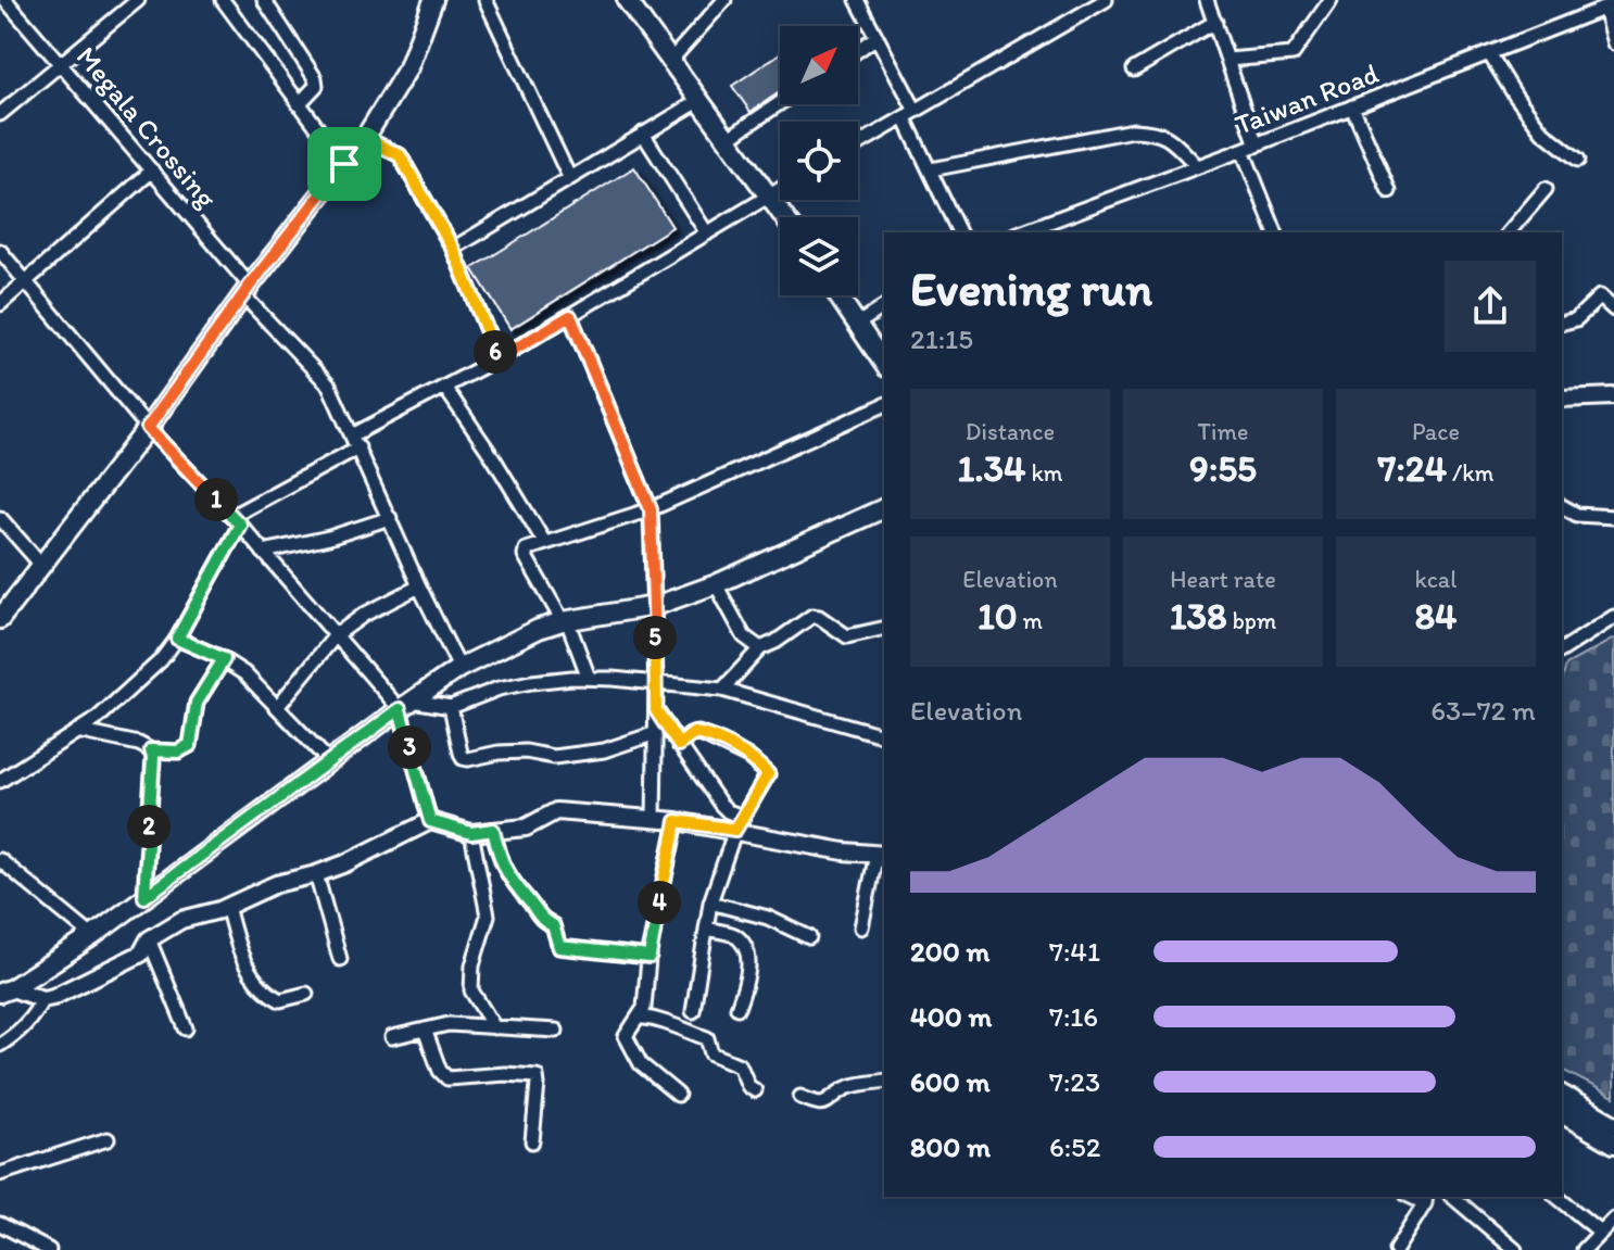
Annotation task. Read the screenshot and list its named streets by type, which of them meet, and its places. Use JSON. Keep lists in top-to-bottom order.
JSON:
{
  "streets": {
    "street": ["Taiwan Road", "Megala Crossing"]
  },
  "north": "top right",
  "page": {
    "heading": ["Evening run", "21:15"],
    "pins": [
      "6",
      "1",
      "5",
      "3",
      "2",
      "4"
    ],
    "stats": [
      ["Distance", "1.34 km"],
      ["Time", "9:55"],
      ["Pace", "7:24 /km"],
      ["Elevation", "10 m"],
      ["Heart rate", "138 bpm"],
      ["kcal", "84"]
    ],
    "chart": ["Elevation", "63–72 m"],
    "list": [
      {
        "name": "200 m",
        "note": "7:41"
      },
      {
        "name": "400 m",
        "note": "7:16"
      },
      {
        "name": "600 m",
        "note": "7:23"
      },
      {
        "name": "800 m",
        "note": "6:52"
      }
    ]
  }
}
